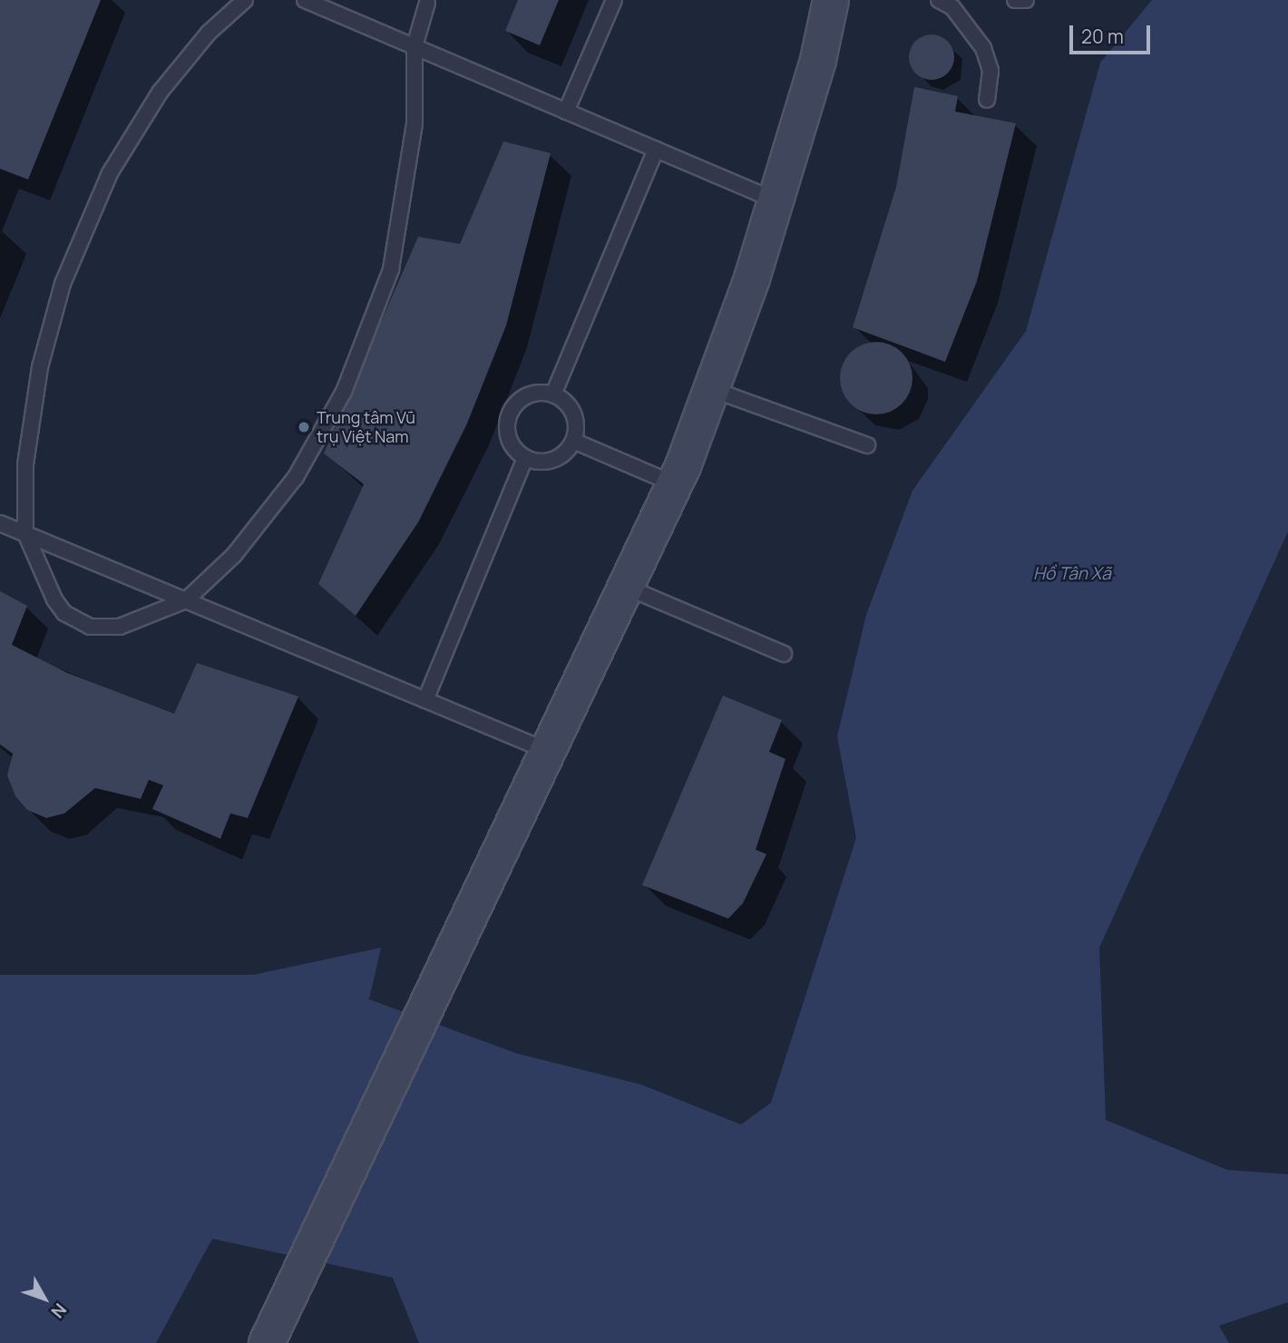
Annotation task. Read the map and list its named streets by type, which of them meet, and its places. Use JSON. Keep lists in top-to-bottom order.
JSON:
{
  "water": ["Hồ Tân Xã"],
  "places": ["Trung tâm Vũ trụ Việt Nam"],
  "scale_bar": "20 m",
  "north": "bottom right"
}
